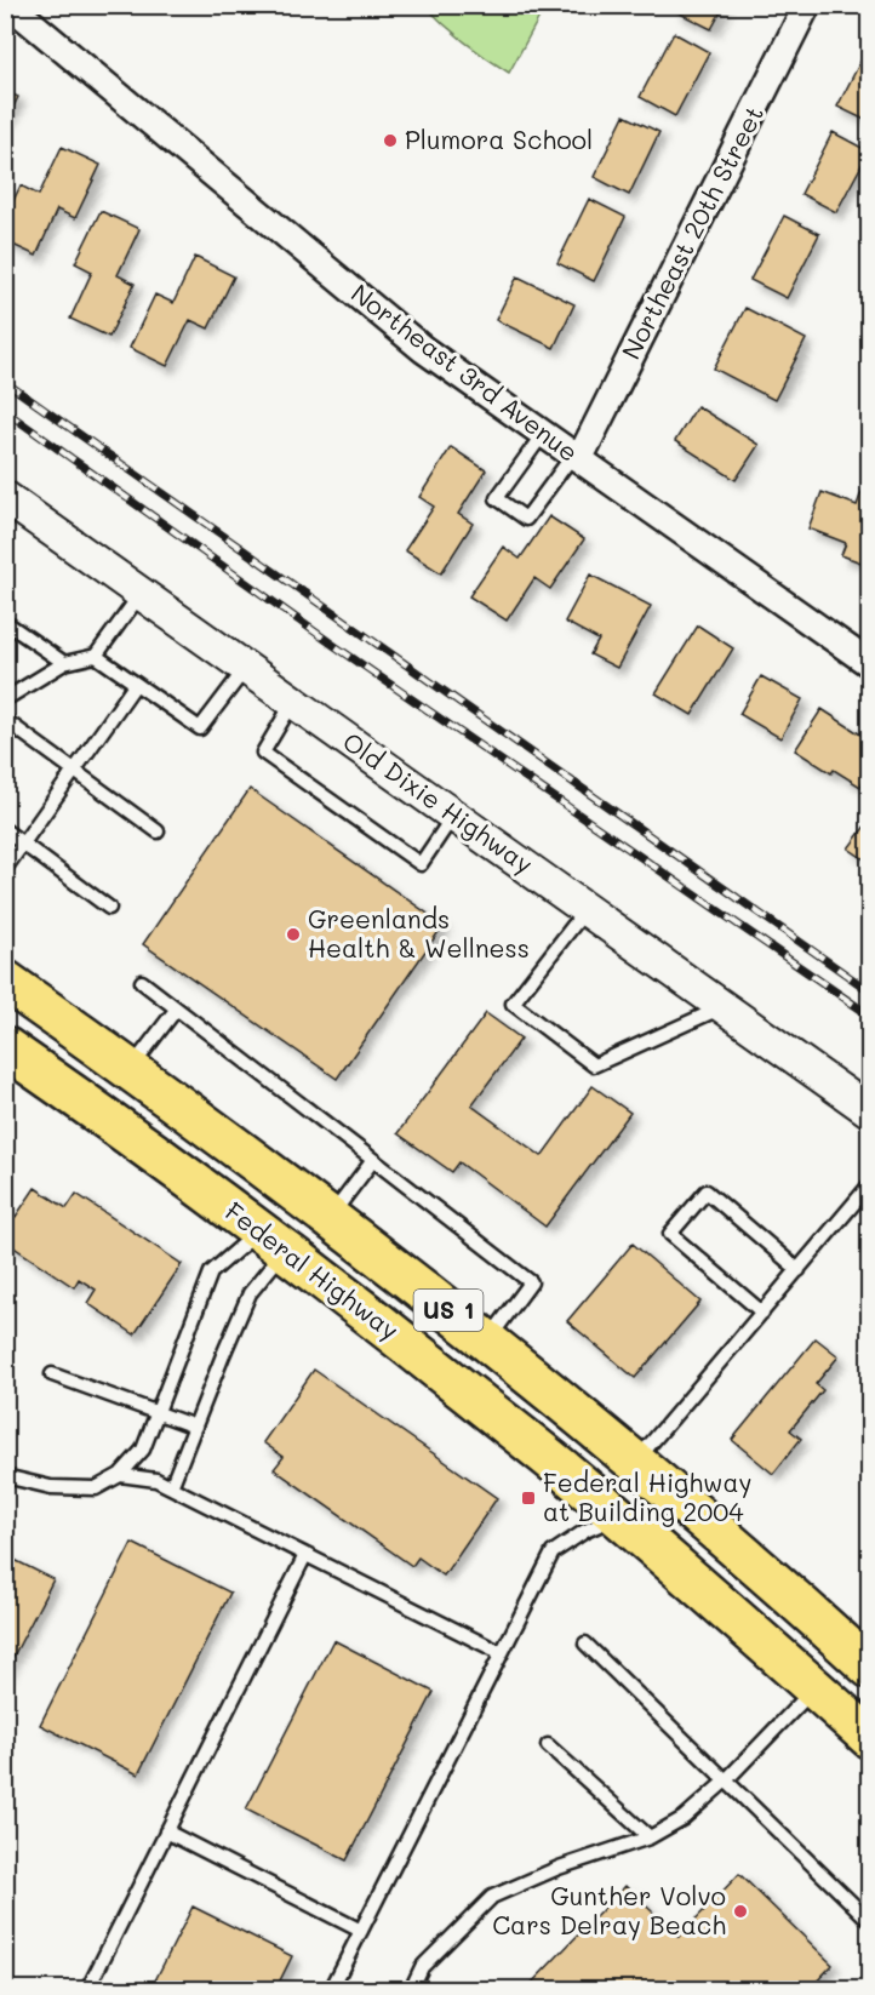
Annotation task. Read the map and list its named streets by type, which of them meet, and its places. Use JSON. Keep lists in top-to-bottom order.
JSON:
{
  "streets": {
    "main road": ["Federal Highway", "US 1"],
    "street": ["Northeast 20th Street", "Northeast 3rd Avenue", "Old Dixie Highway"]
  },
  "crossings": [
    ["Northeast 20th Street", "Northeast 3rd Avenue"]
  ],
  "places": {
    "other": ["Plumora School", "Greenlands Health & Wellness", "Gunther Volvo Cars Delray Beach"],
    "transit": ["Federal Highway at Building 2004"]
  }
}
